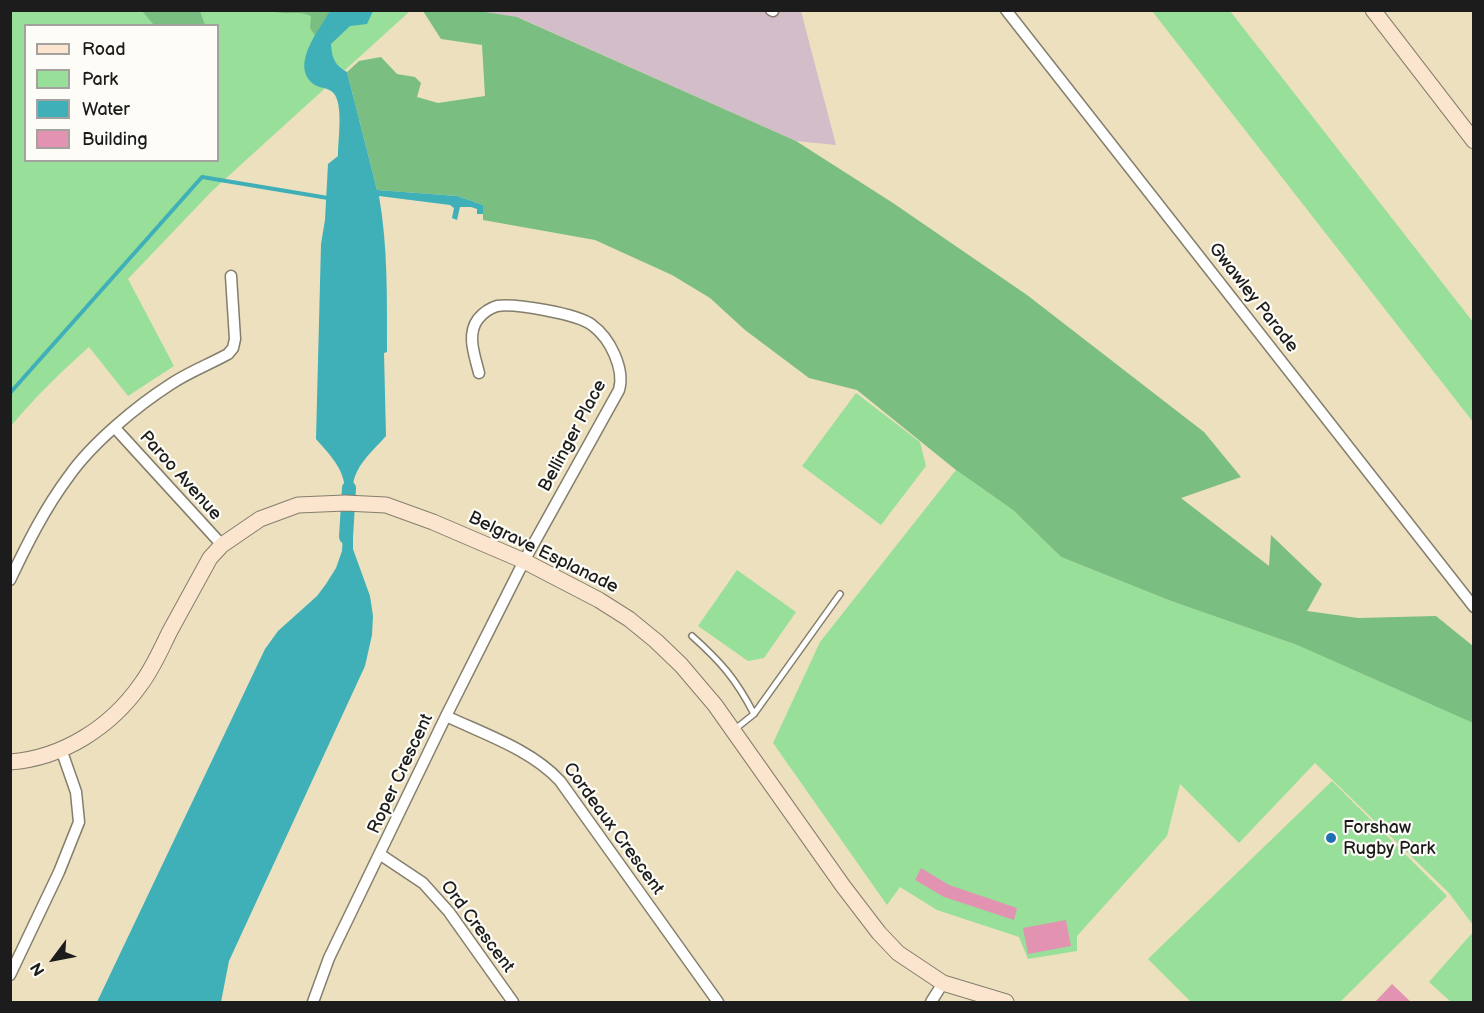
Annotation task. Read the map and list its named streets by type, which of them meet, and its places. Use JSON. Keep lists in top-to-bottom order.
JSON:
{
  "streets": {
    "street": [
      "Gwawley Parade",
      "Bellinger Place",
      "Paroo Avenue",
      "Belgrave Esplanade",
      "Roper Crescent",
      "Cordeaux Crescent",
      "Ord Crescent"
    ]
  },
  "crossings": [
    ["Bellinger Place", "Belgrave Esplanade"],
    ["Bellinger Place", "Roper Crescent"],
    ["Paroo Avenue", "Belgrave Esplanade"],
    ["Belgrave Esplanade", "Roper Crescent"],
    ["Roper Crescent", "Cordeaux Crescent"],
    ["Roper Crescent", "Ord Crescent"]
  ],
  "places": ["Forshaw Rugby Park"],
  "legend": [
    "Road",
    "Park",
    "Water",
    "Building"
  ],
  "north": "bottom left"
}
